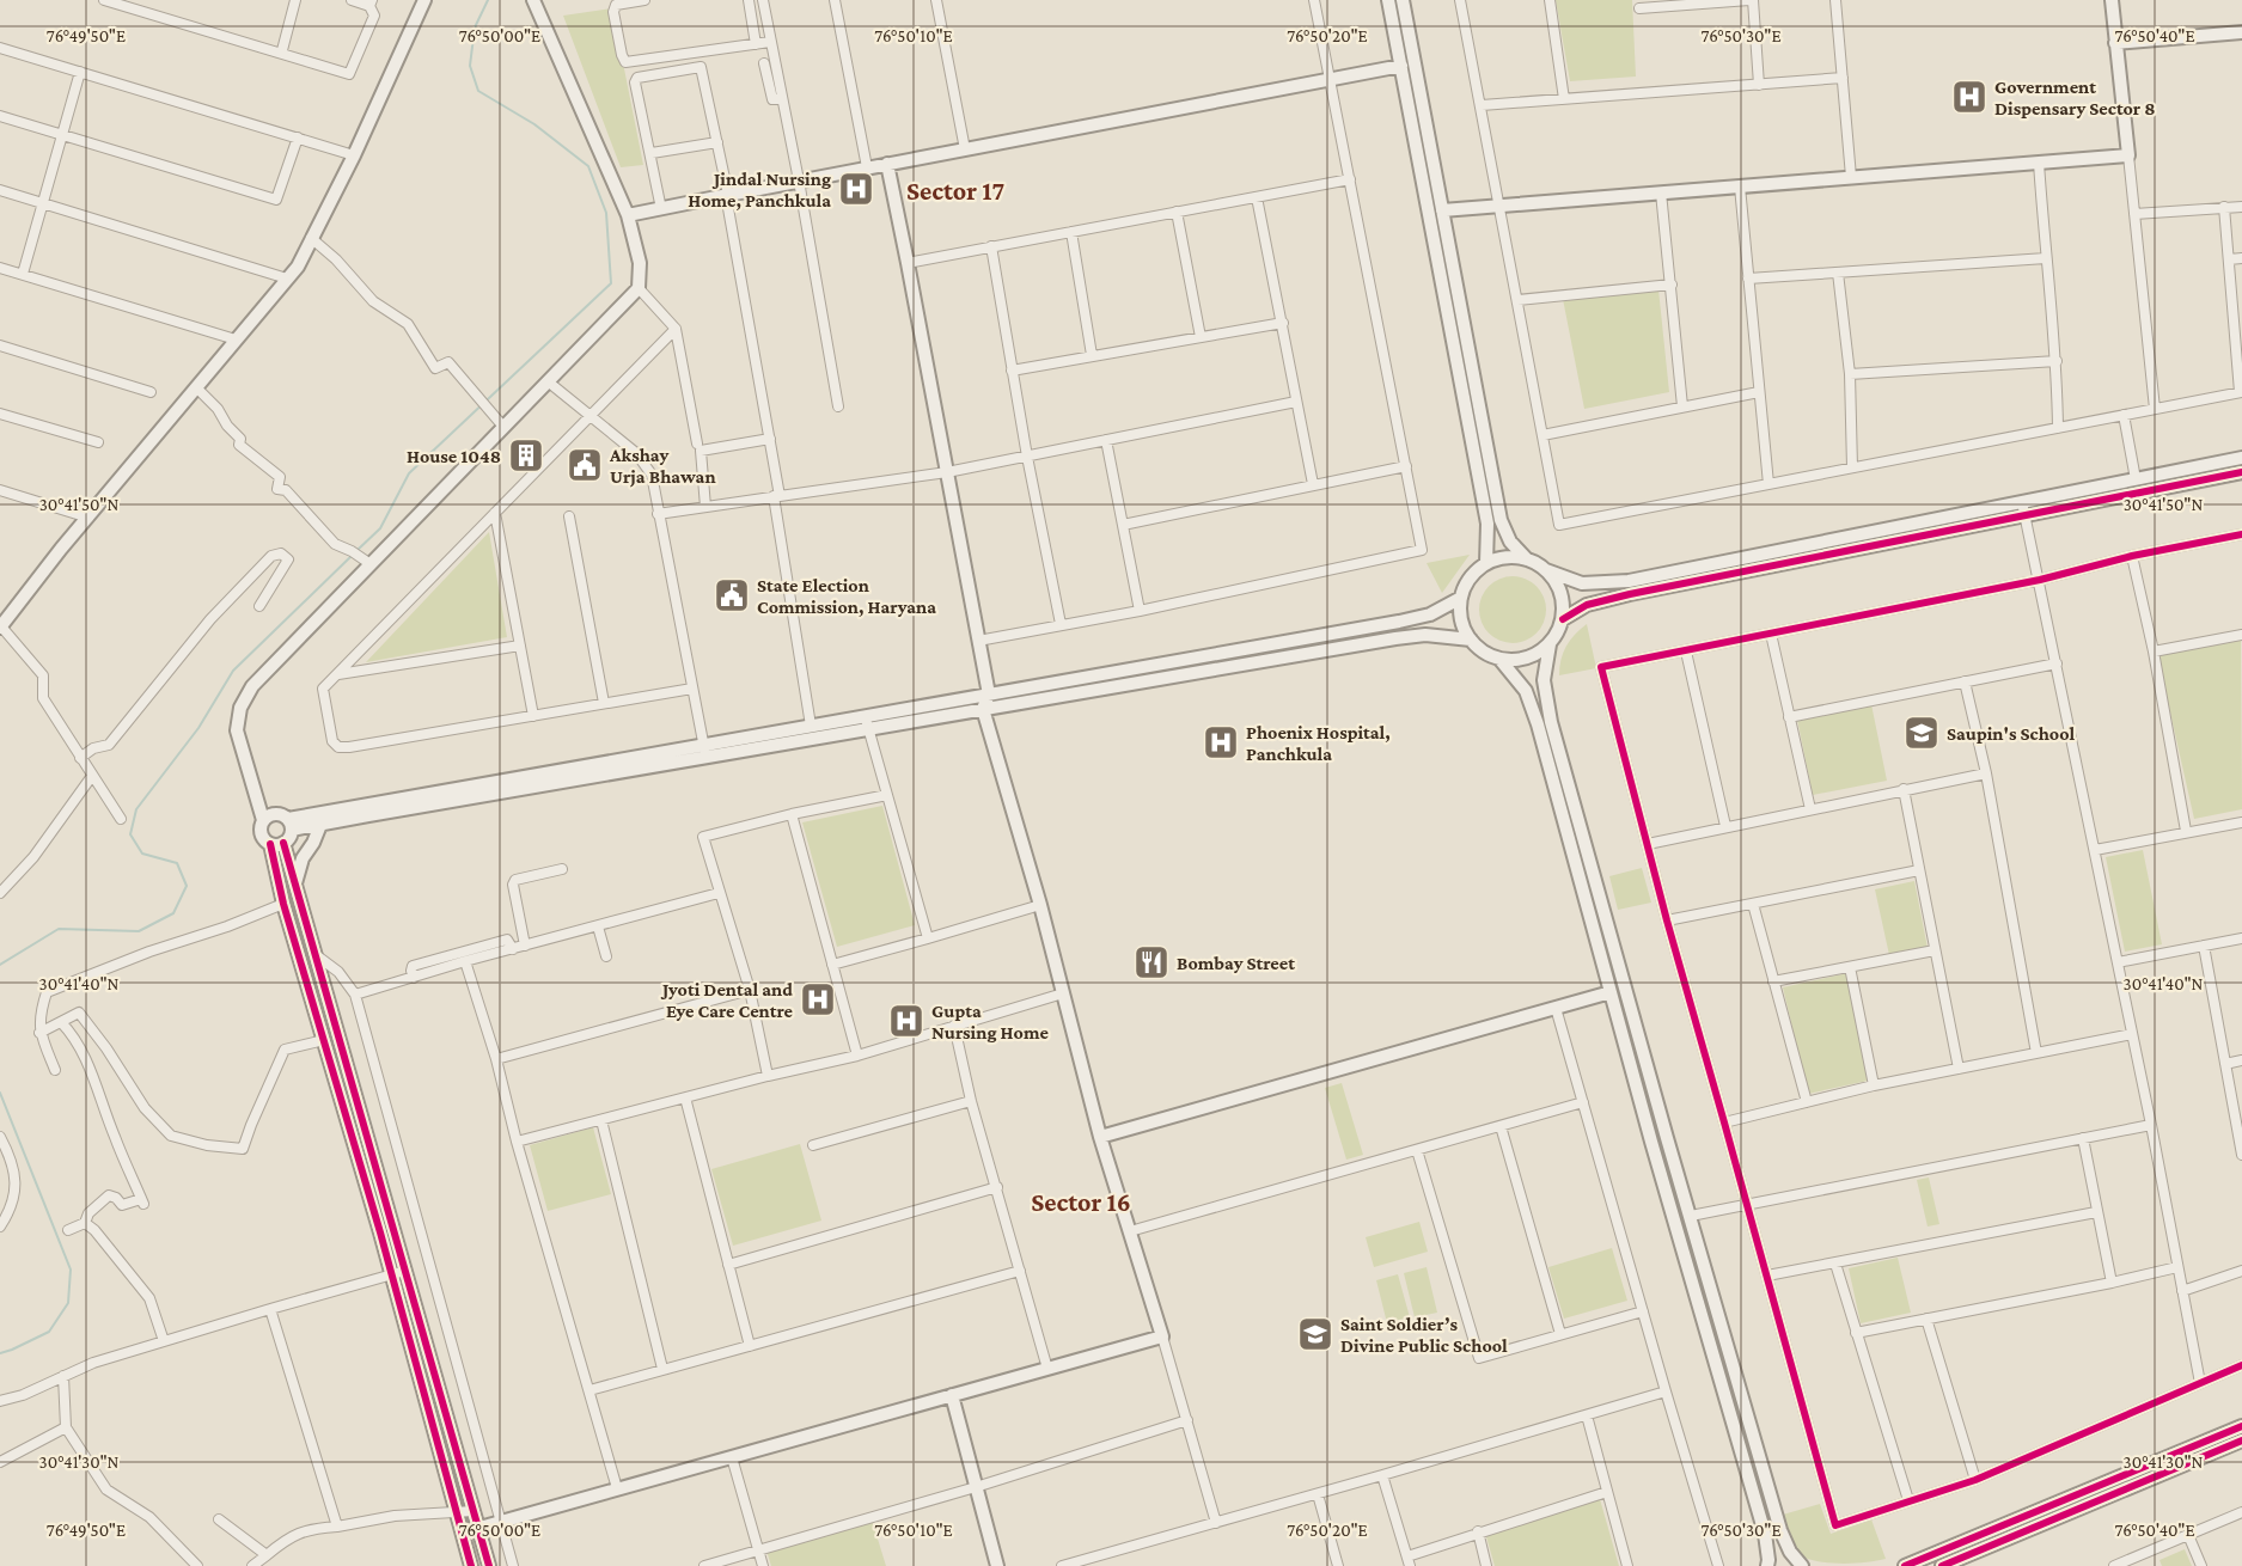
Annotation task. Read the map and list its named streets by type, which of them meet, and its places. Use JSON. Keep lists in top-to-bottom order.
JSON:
{
  "districts": ["Sector 17", "Sector 16"],
  "places": {
    "hospital": [
      "Government Dispensary Sector 8",
      "Jindal Nursing Home, Panchkula",
      "Phoenix Hospital, Panchkula",
      "Jyoti Dental and Eye Care Centre",
      "Gupta Nursing Home"
    ],
    "building": ["House 1048"],
    "public building": ["Akshay Urja Bhawan", "State Election Commission, Haryana"],
    "school or university": ["Saupin's School", "Saint Soldier’s Divine Public School"],
    "restaurant": ["Bombay Street"]
  },
  "coordinates": [
    "76°49'50\"E",
    "76°50'00\"E",
    "76°50'10\"E",
    "76°50'20\"E",
    "76°50'30\"E",
    "76°50'40\"E",
    "30°41'50\"N",
    "30°41'40\"N",
    "30°41'30\"N"
  ]
}
